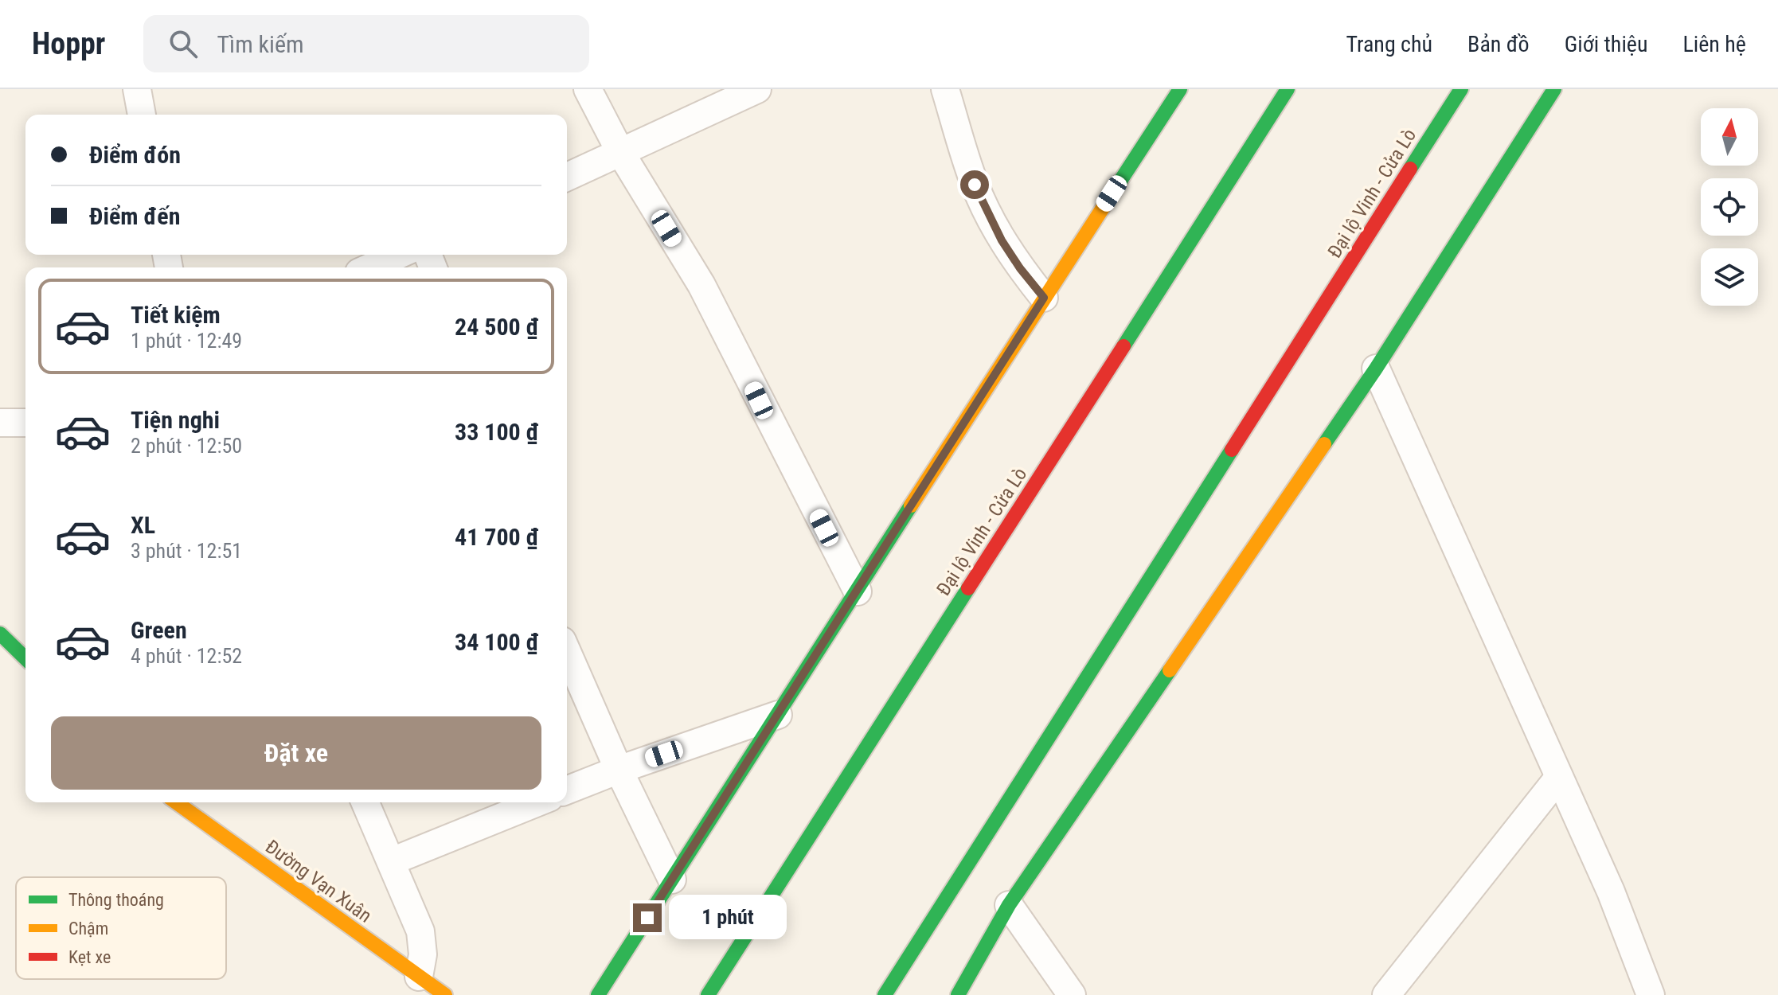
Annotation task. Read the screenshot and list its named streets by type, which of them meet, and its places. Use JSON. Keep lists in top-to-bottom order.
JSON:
{
  "streets": {
    "main road": ["Đại lộ Vinh - Cửa Lò", "Đường Vạn Xuân"]
  },
  "legend": ["Thông thoáng", "Chậm", "Kẹt xe"],
  "north": "top",
  "page": {
    "header": "Hoppr",
    "search": "Tìm kiếm",
    "nav": [
      "Trang chủ",
      "Bản đồ",
      "Giới thiệu",
      "Liên hệ"
    ],
    "banner": ["Điểm đón", "Điểm đến"],
    "list": [
      {
        "name": "Tiết kiệm",
        "note": "1 phút · 12:49",
        "value": "24 500 ₫"
      },
      {
        "name": "Tiện nghi",
        "note": "2 phút · 12:50",
        "value": "33 100 ₫"
      },
      {
        "name": "XL",
        "note": "3 phút · 12:51",
        "value": "41 700 ₫"
      },
      {
        "name": "Green",
        "note": "4 phút · 12:52",
        "value": "34 100 ₫"
      }
    ],
    "buttons": "Đặt xe",
    "bubble": "1 phút"
  }
}
